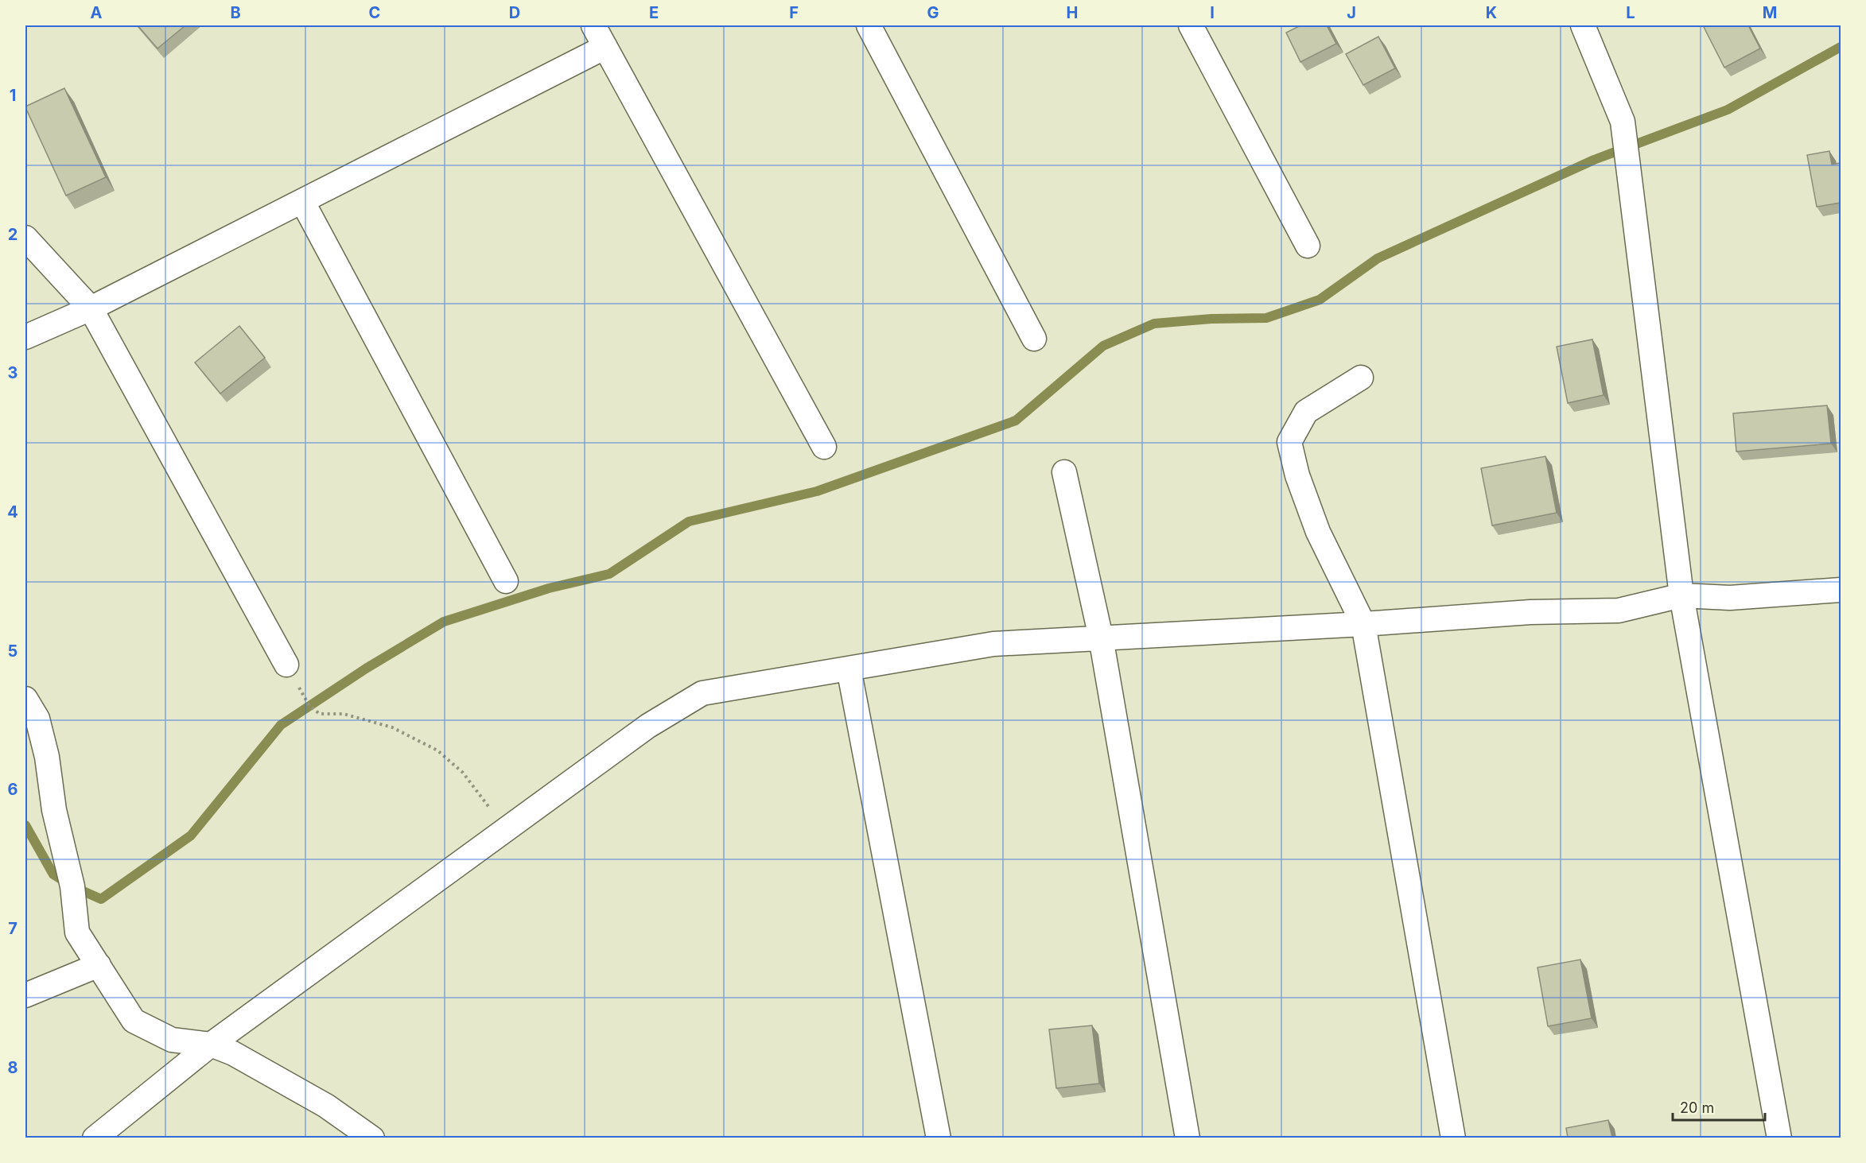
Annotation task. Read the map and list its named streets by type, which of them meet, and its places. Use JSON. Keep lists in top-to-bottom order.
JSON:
{
  "scale_bar": "20 m",
  "grid": {
    "columns": [
      "A",
      "B",
      "C",
      "D",
      "E",
      "F",
      "G",
      "H",
      "I",
      "J",
      "K",
      "L",
      "M"
    ],
    "rows": [
      "1",
      "2",
      "3",
      "4",
      "5",
      "6",
      "7",
      "8"
    ]
  }
}
